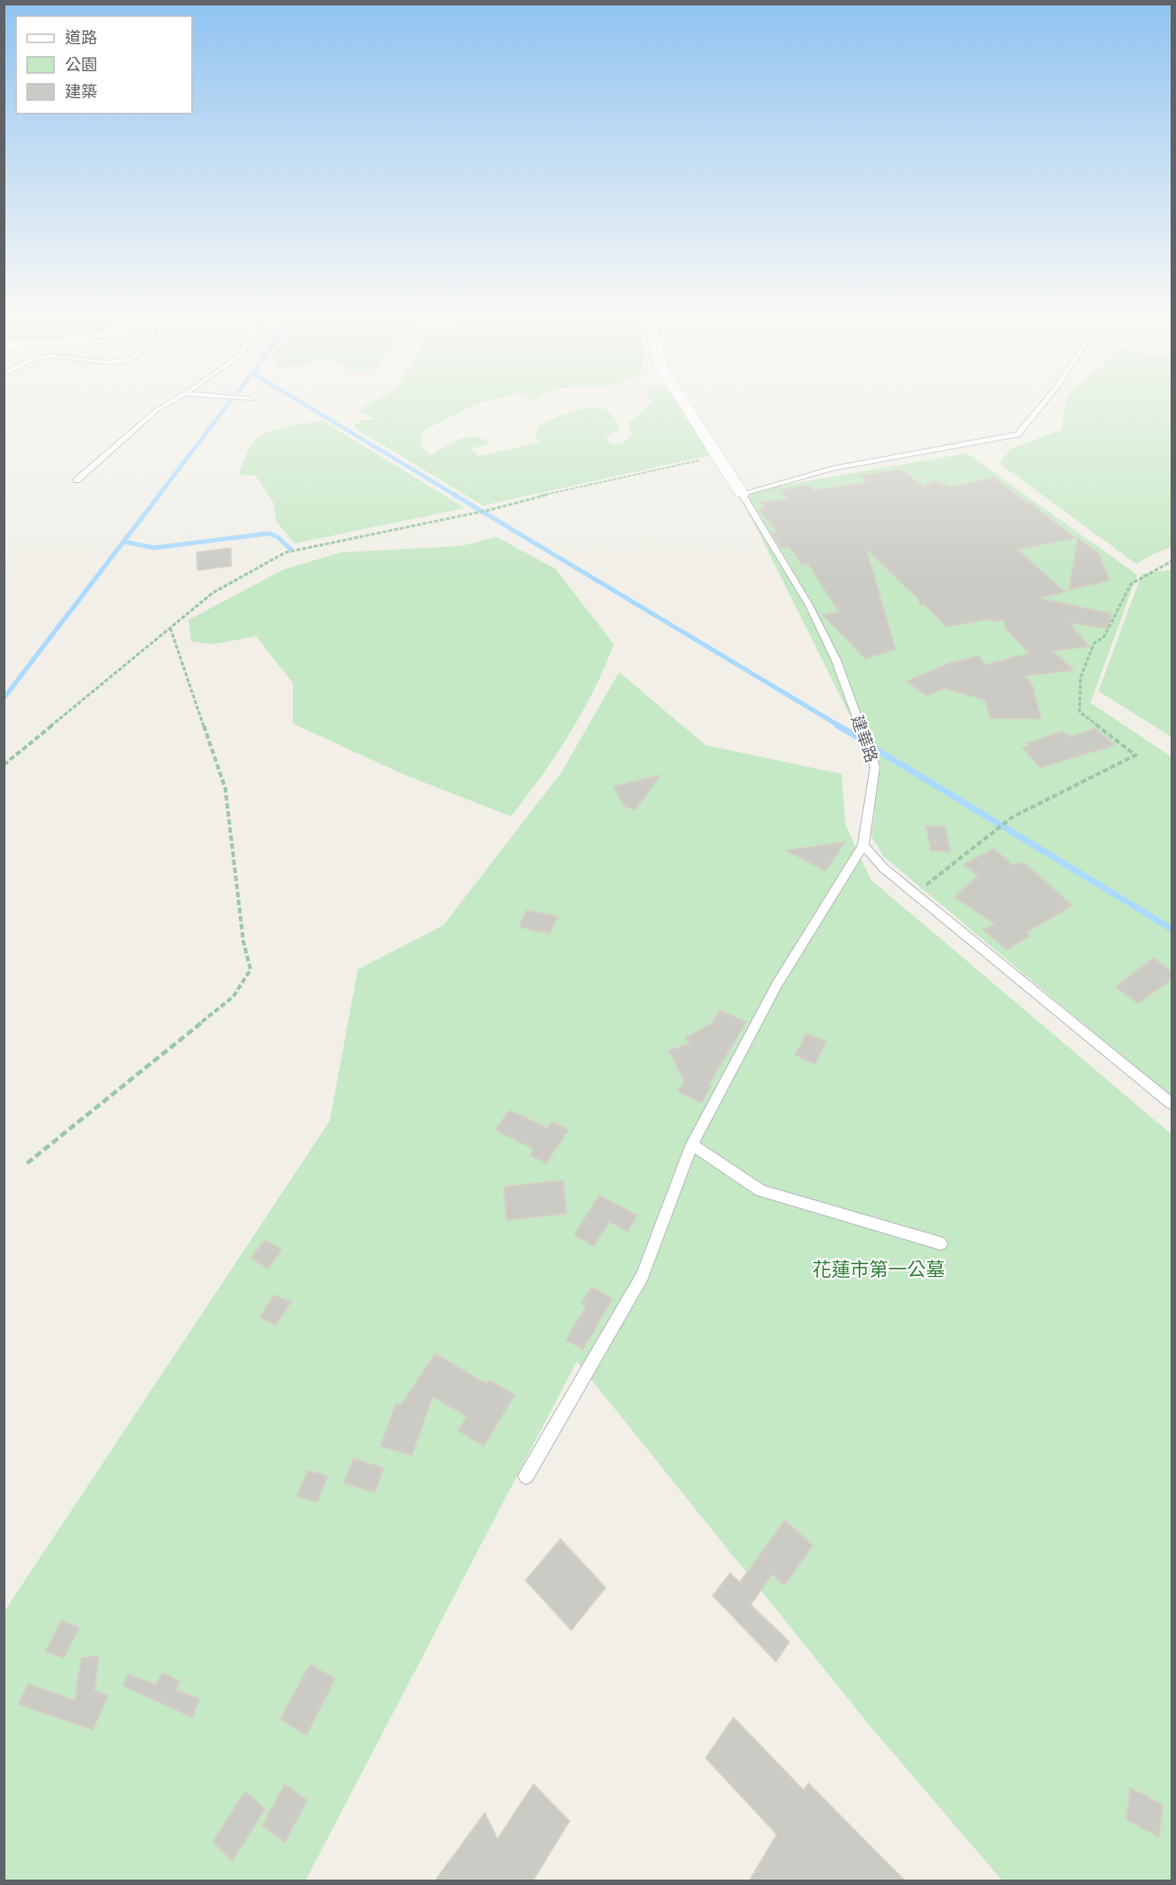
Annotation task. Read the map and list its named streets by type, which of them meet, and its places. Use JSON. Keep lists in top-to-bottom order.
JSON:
{
  "streets": {
    "street": ["建華路"]
  },
  "parks": ["花蓮市第一公墓"],
  "legend": ["道路", "公園", "建築"]
}
